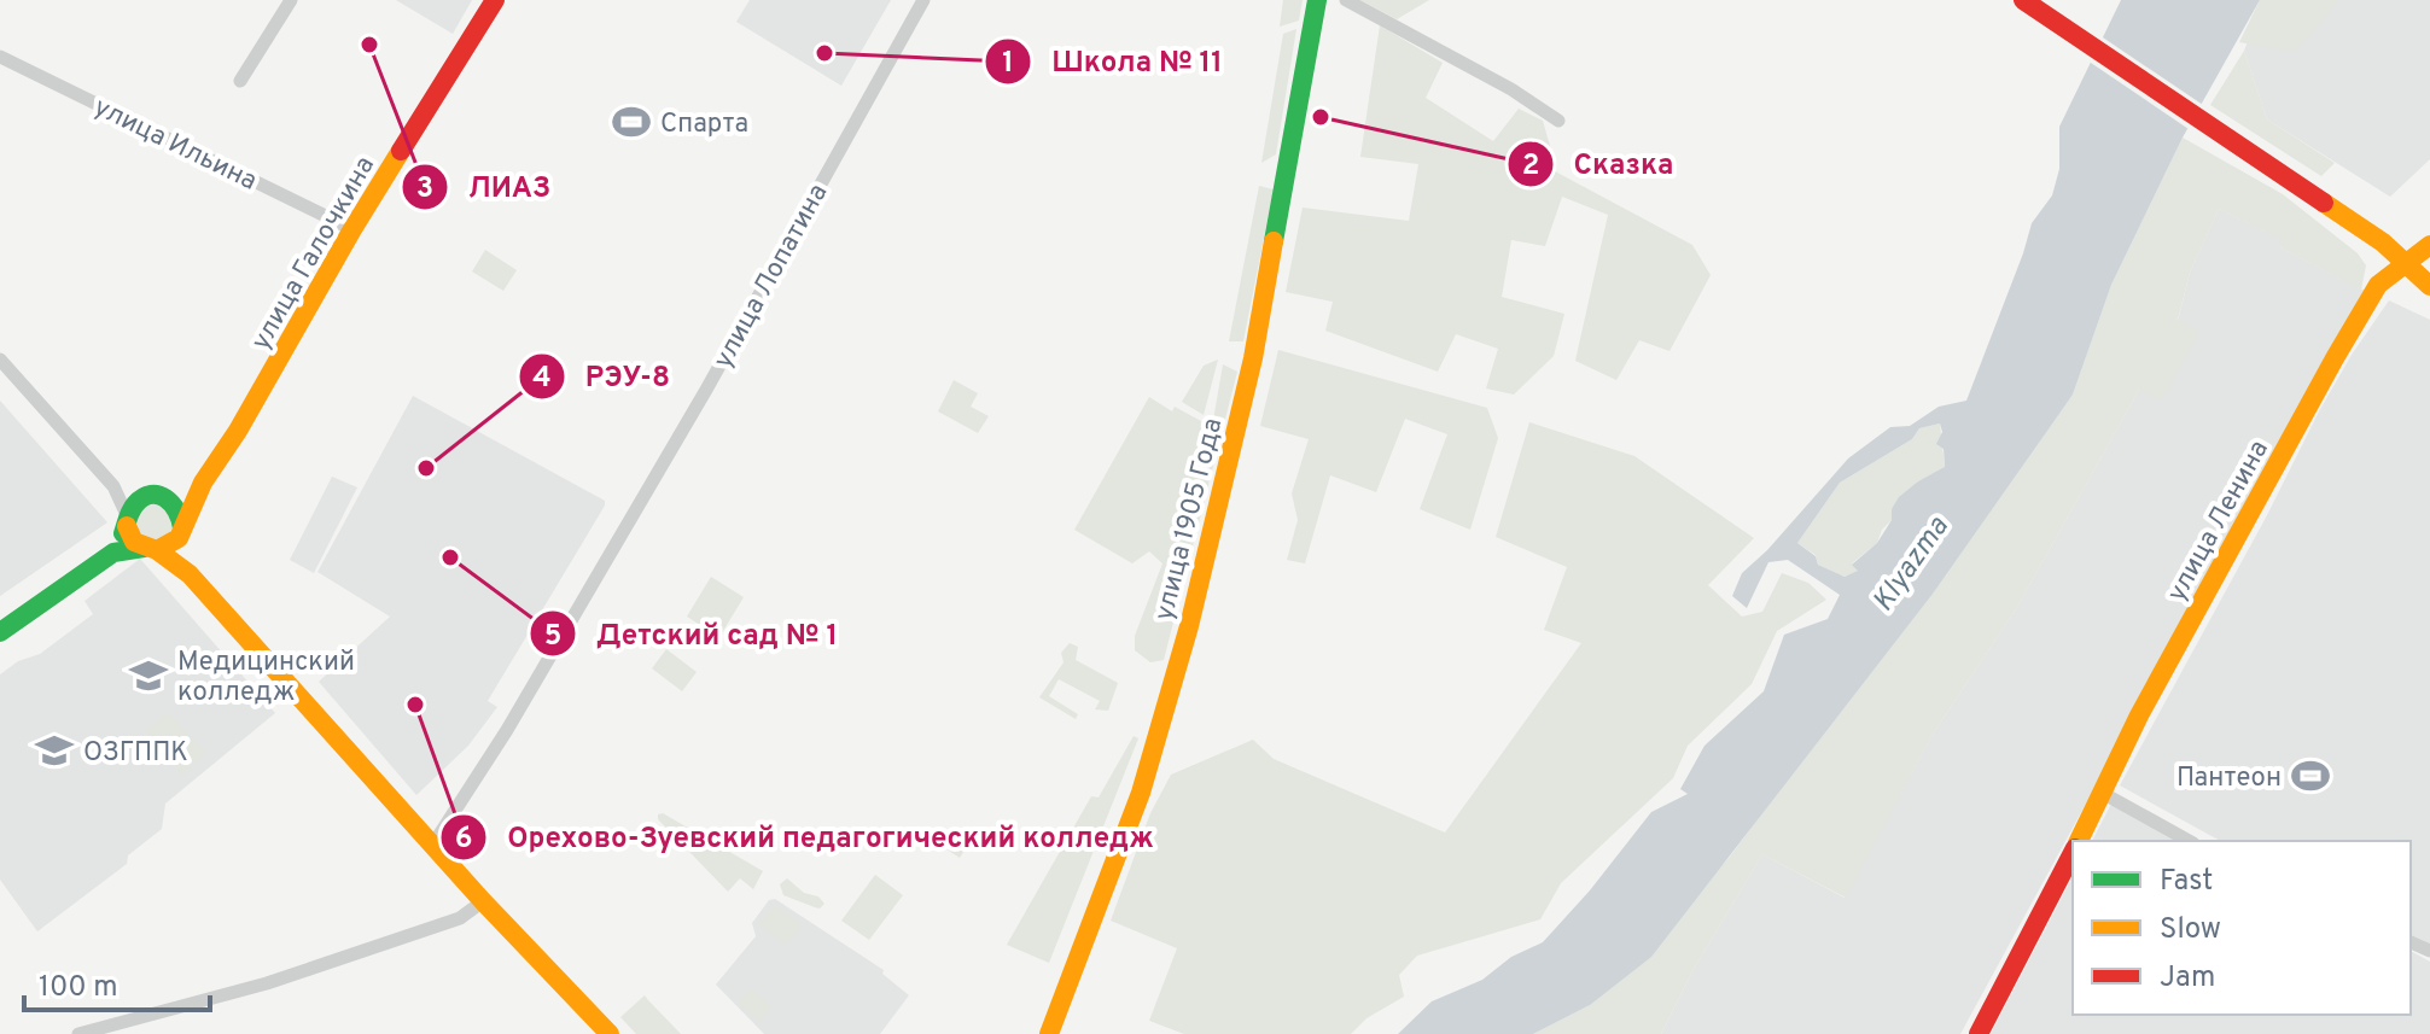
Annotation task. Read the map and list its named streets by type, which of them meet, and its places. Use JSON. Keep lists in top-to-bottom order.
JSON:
{
  "streets": {
    "street": [
      "улица Ильина",
      "улица Галочкина",
      "улица Лопатина",
      "улица 1905 Года",
      "улица Ленина"
    ]
  },
  "crossings": [
    ["улица Ильина", "улица Галочкина"]
  ],
  "water": ["Klyazma"],
  "places": {
    "other": [
      "ЛИАЗ",
      "Школа № 11",
      "Сказка",
      "РЭУ-8",
      "Детский сад № 1",
      "Орехово-Зуевский педагогический колледж"
    ],
    "sports": ["Спарта", "Пантеон"],
    "school or university": ["Медицинский колледж", "ОЗГППК"]
  },
  "legend": ["Fast", "Slow", "Jam"],
  "scale_bar": "100 m"
}
